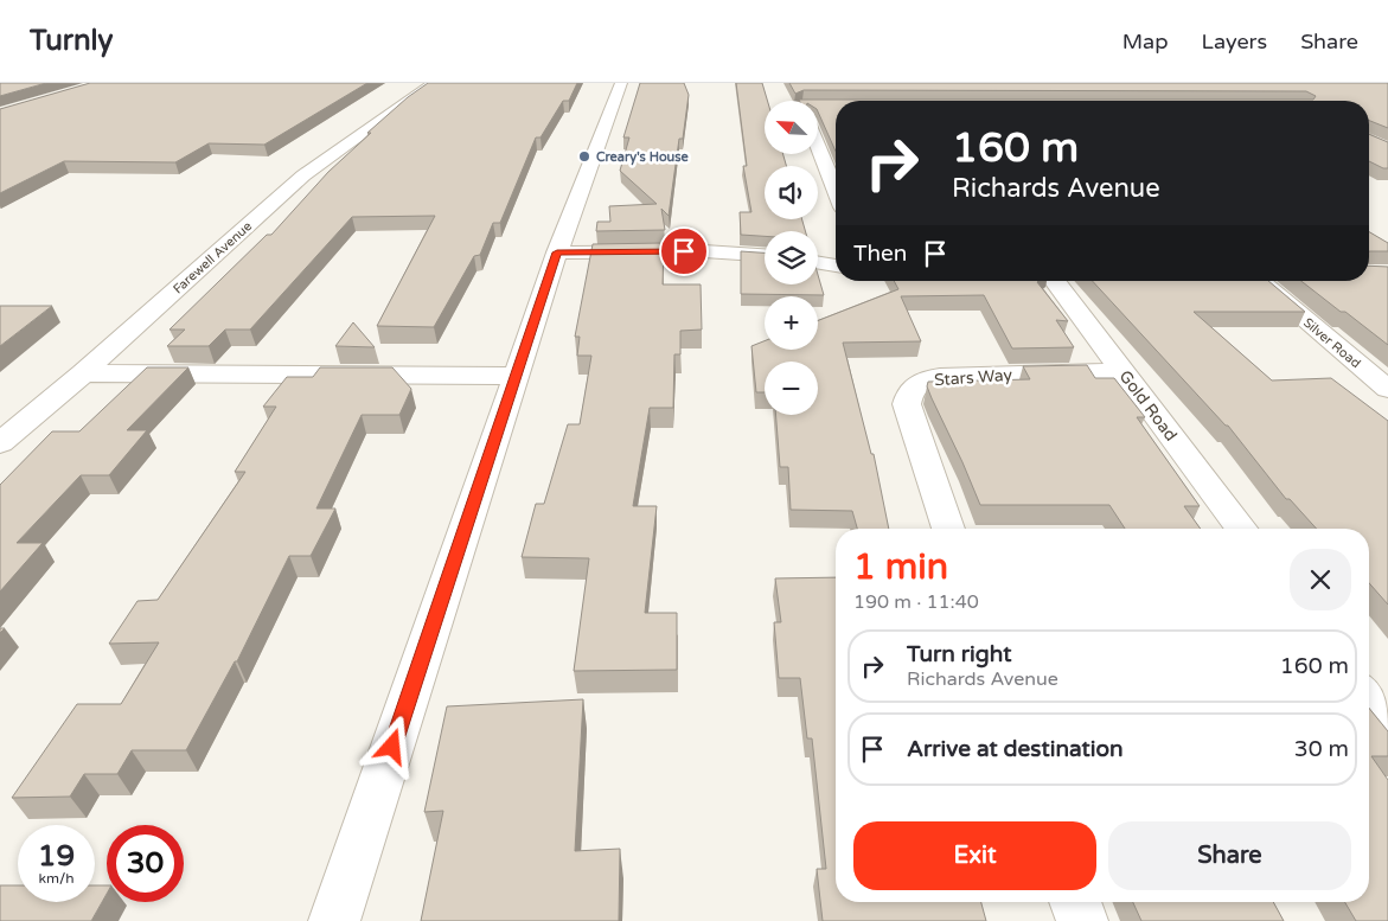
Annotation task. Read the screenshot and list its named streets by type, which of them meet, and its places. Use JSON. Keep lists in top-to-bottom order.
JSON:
{
  "streets": {
    "street": [
      "Farewell Avenue",
      "Silver Road",
      "Stars Way",
      "Gold Road"
    ]
  },
  "crossings": [
    ["Stars Way", "Gold Road"]
  ],
  "places": ["Creary's House"],
  "north": "top left",
  "page": {
    "header": "Turnly",
    "nav": ["Map", "Layers", "Share"],
    "map_buttons": ["+", "−"],
    "turn": ["160 m", "Richards Avenue"],
    "then": "Then",
    "heading": ["1 min", "190 m · 11:40"],
    "list": [
      {
        "name": "Turn right",
        "note": "Richards Avenue",
        "value": "160 m"
      },
      {
        "name": "Arrive at destination",
        "value": "30 m"
      }
    ],
    "buttons": ["Exit", "Share"],
    "speed": "19 km/h",
    "limit": "30"
  }
}
